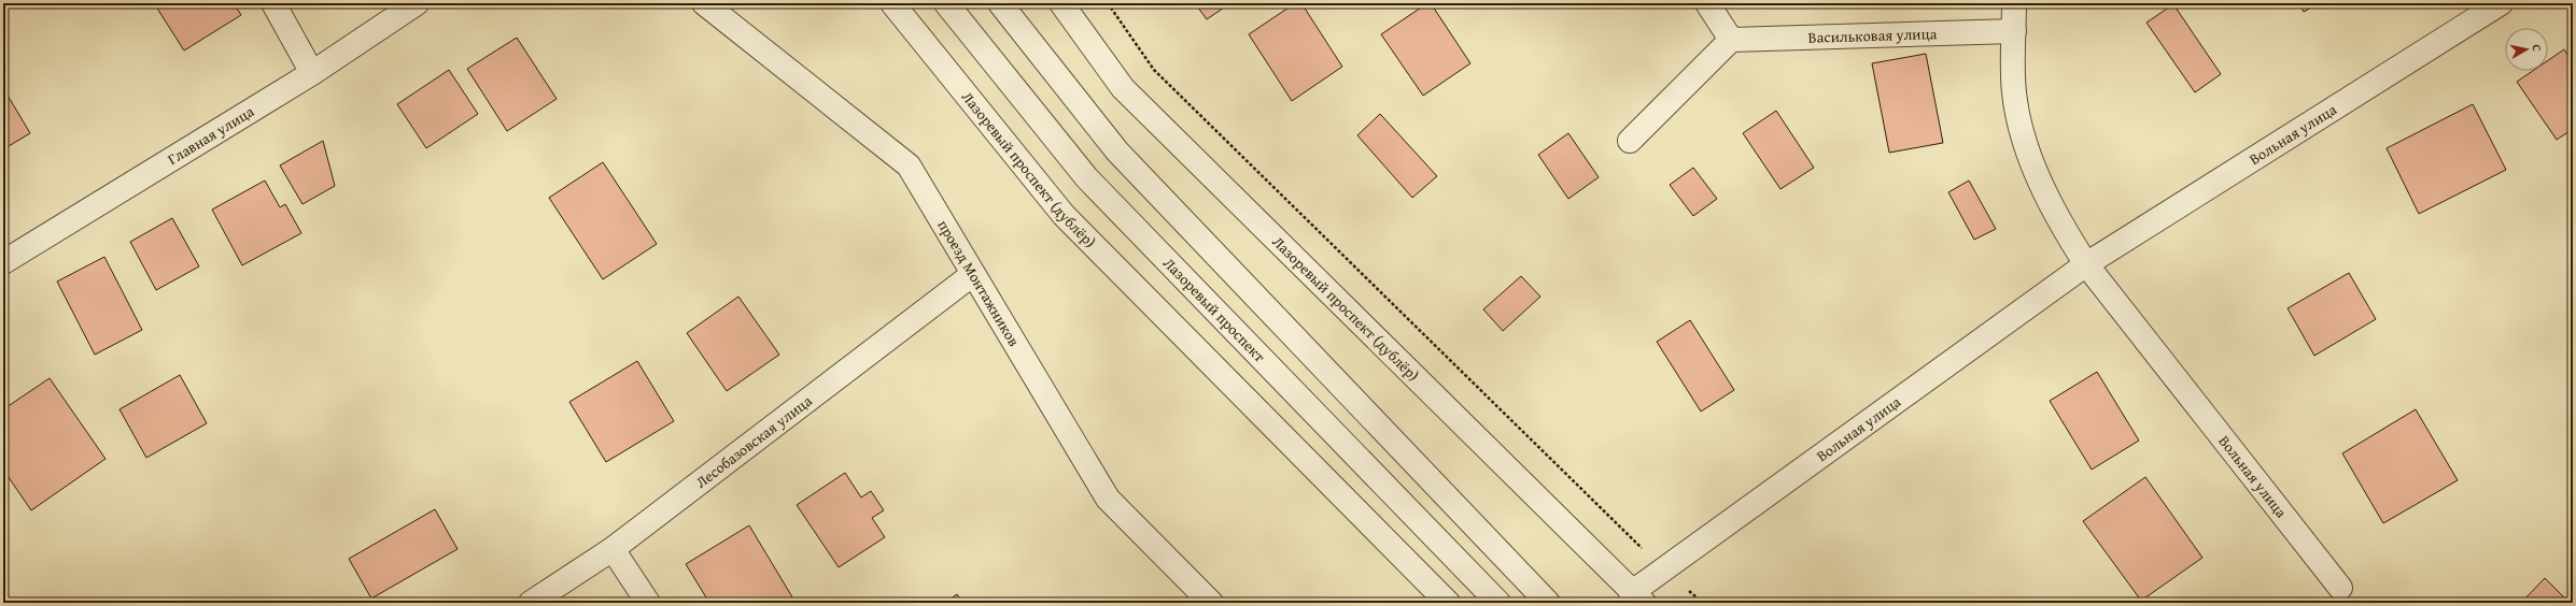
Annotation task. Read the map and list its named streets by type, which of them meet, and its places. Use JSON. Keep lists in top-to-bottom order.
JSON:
{
  "streets": {
    "street": [
      "Васильковая улица",
      "Вольная улица",
      "Главная улица",
      "Лазоревый проспект (дублёр)",
      "проезд Монтажников",
      "Лазоревый проспект",
      "Лесобазовская улица"
    ]
  },
  "crossings": [
    ["Васильковая улица", "Вольная улица"],
    ["Вольная улица", "Лазоревый проспект (дублёр)"],
    ["проезд Монтажников", "Лесобазовская улица"]
  ],
  "north": "right"
}
